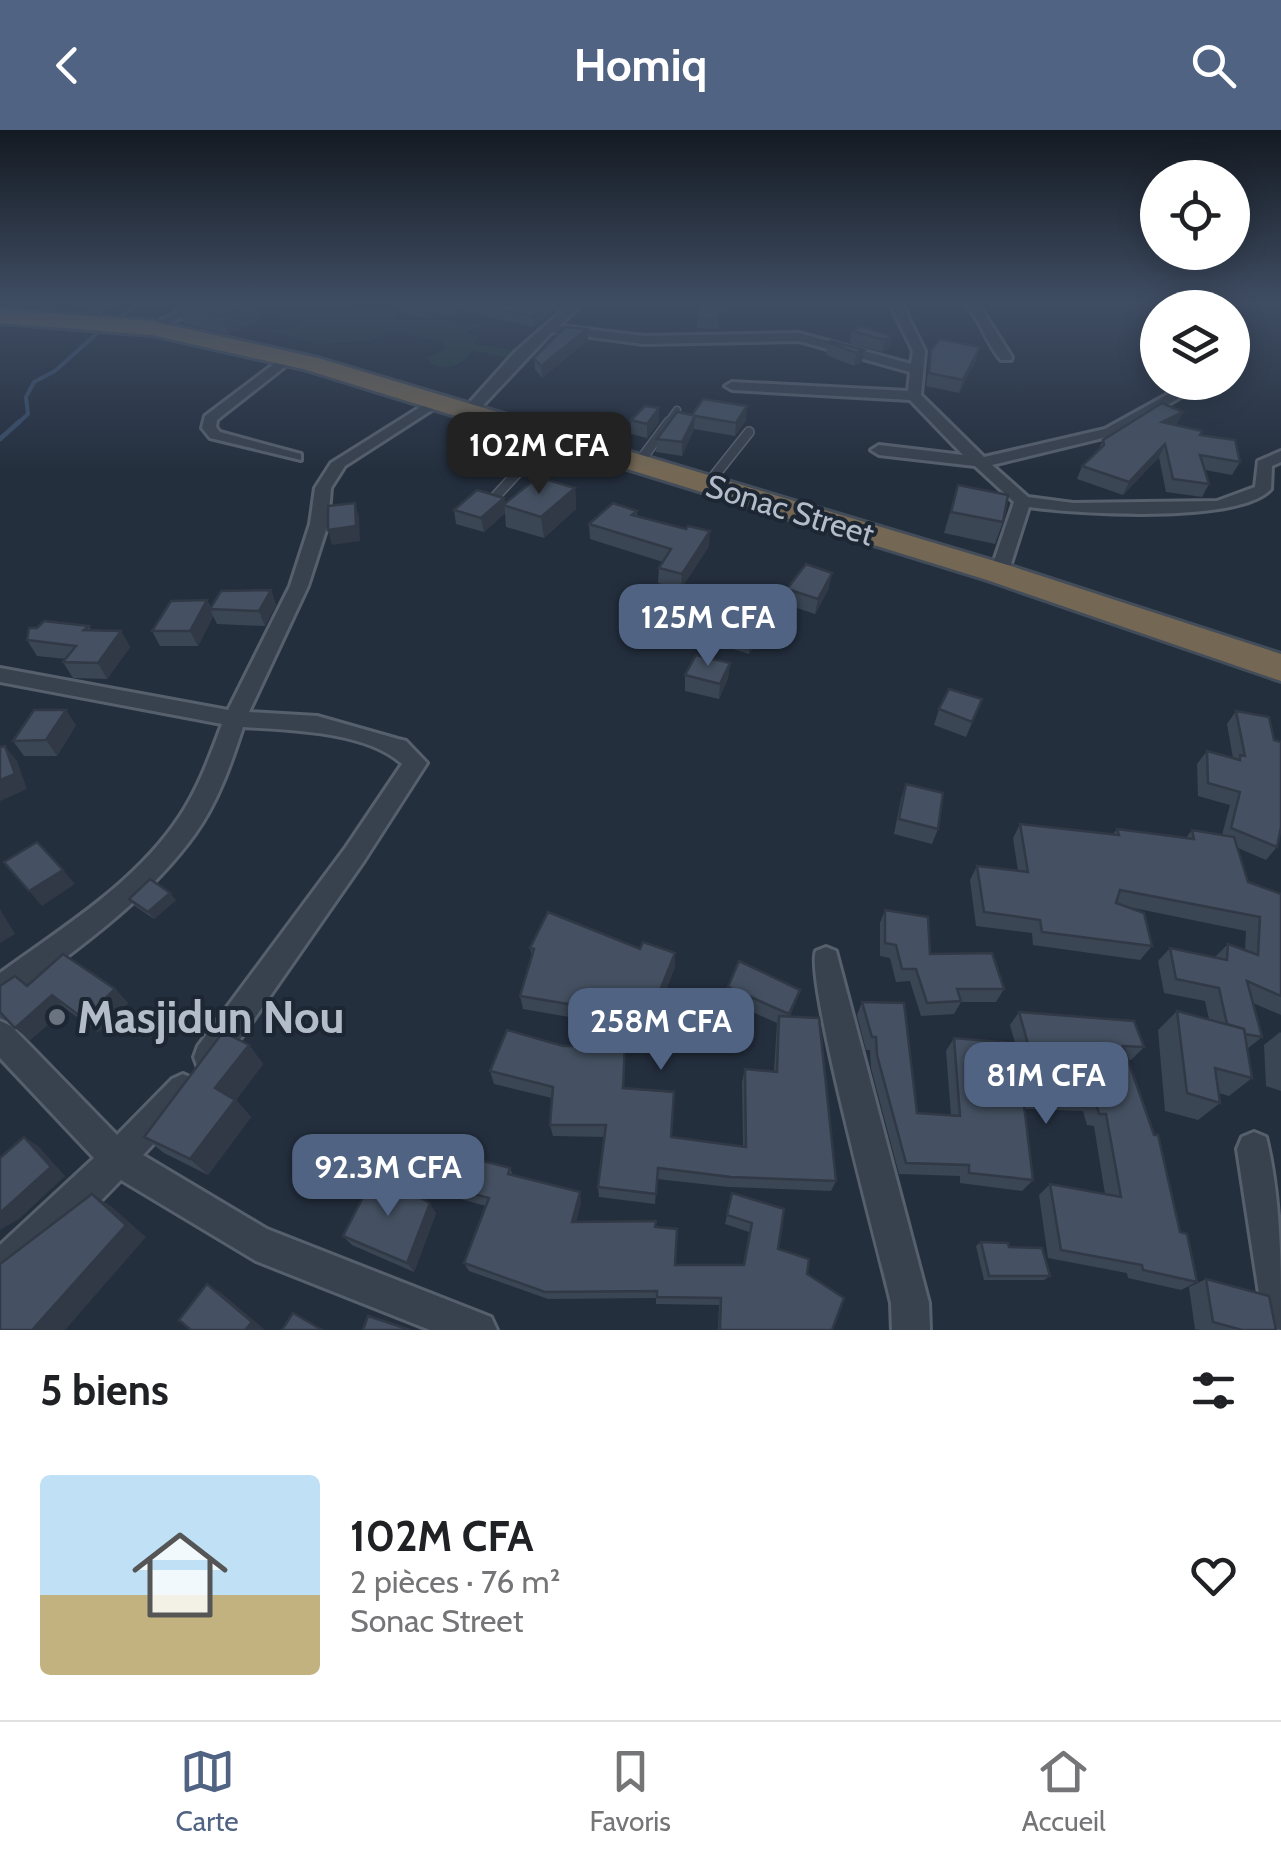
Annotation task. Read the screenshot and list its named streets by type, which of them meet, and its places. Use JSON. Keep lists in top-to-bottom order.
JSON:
{
  "streets": {
    "highway": ["Sonac Street"]
  },
  "places": ["Masjidun Nou"],
  "page": {
    "header": "Homiq",
    "price": [
      "102M CFA",
      "125M CFA",
      "258M CFA",
      "81M CFA",
      "92.3M CFA"
    ],
    "heading": "5 biens",
    "list": [
      {
        "name": "102M CFA",
        "note": "2 pièces · 76 m² · Sonac Street"
      }
    ],
    "tabs": ["Carte", "Favoris", "Accueil"]
  }
}
